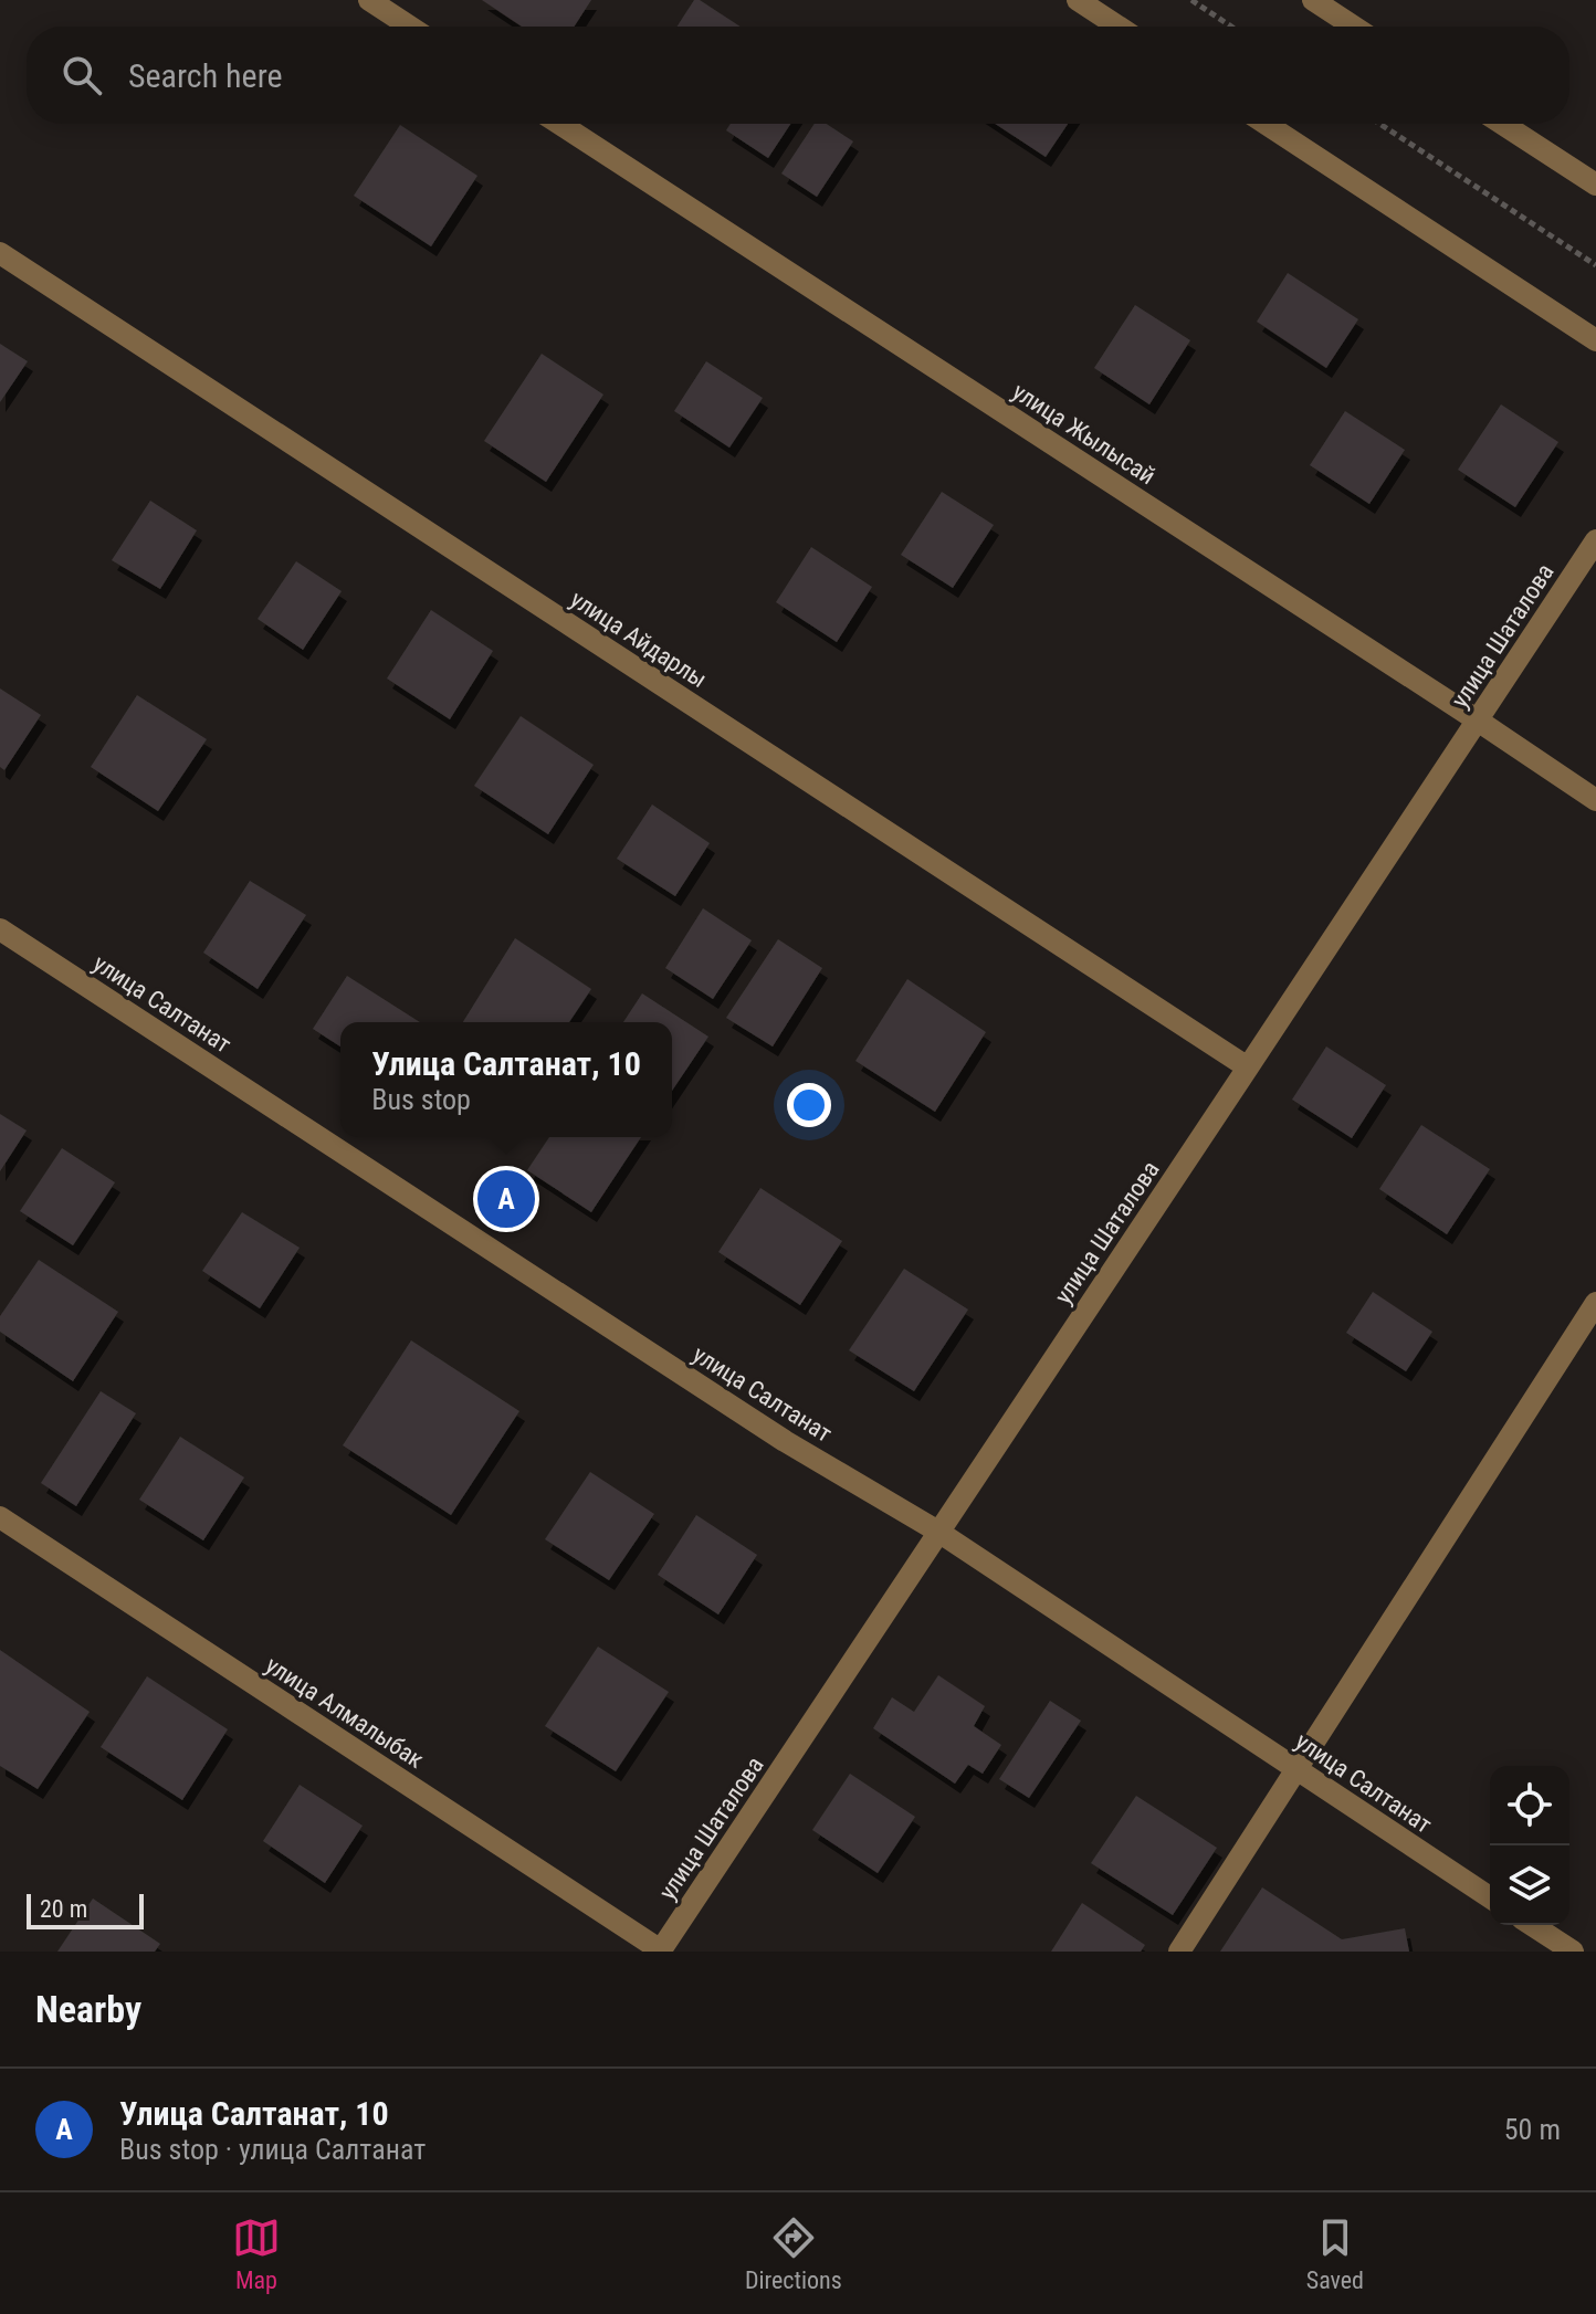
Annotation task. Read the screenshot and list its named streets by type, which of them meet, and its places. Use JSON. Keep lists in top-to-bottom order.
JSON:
{
  "streets": {
    "street": [
      "улица Жылысай",
      "улица Шаталова",
      "улица Айдарлы",
      "улица Салтанат",
      "улица Алмалыбак"
    ]
  },
  "crossings": [
    ["улица Жылысай", "улица Шаталова"],
    ["улица Шаталова", "улица Айдарлы"],
    ["улица Шаталова", "улица Салтанат"],
    ["улица Шаталова", "улица Алмалыбак"]
  ],
  "scale_bar": "20 m",
  "page": {
    "search": "Search here",
    "popup": ["Улица Салтанат, 10", "Bus stop"],
    "pins": "A",
    "scale": "20 m",
    "heading": "Nearby",
    "list": [
      {
        "mark": "A",
        "name": "Улица Салтанат, 10",
        "note": "Bus stop · улица Салтанат",
        "value": "50 m"
      }
    ],
    "nav": ["Map", "Directions", "Saved"]
  }
}
